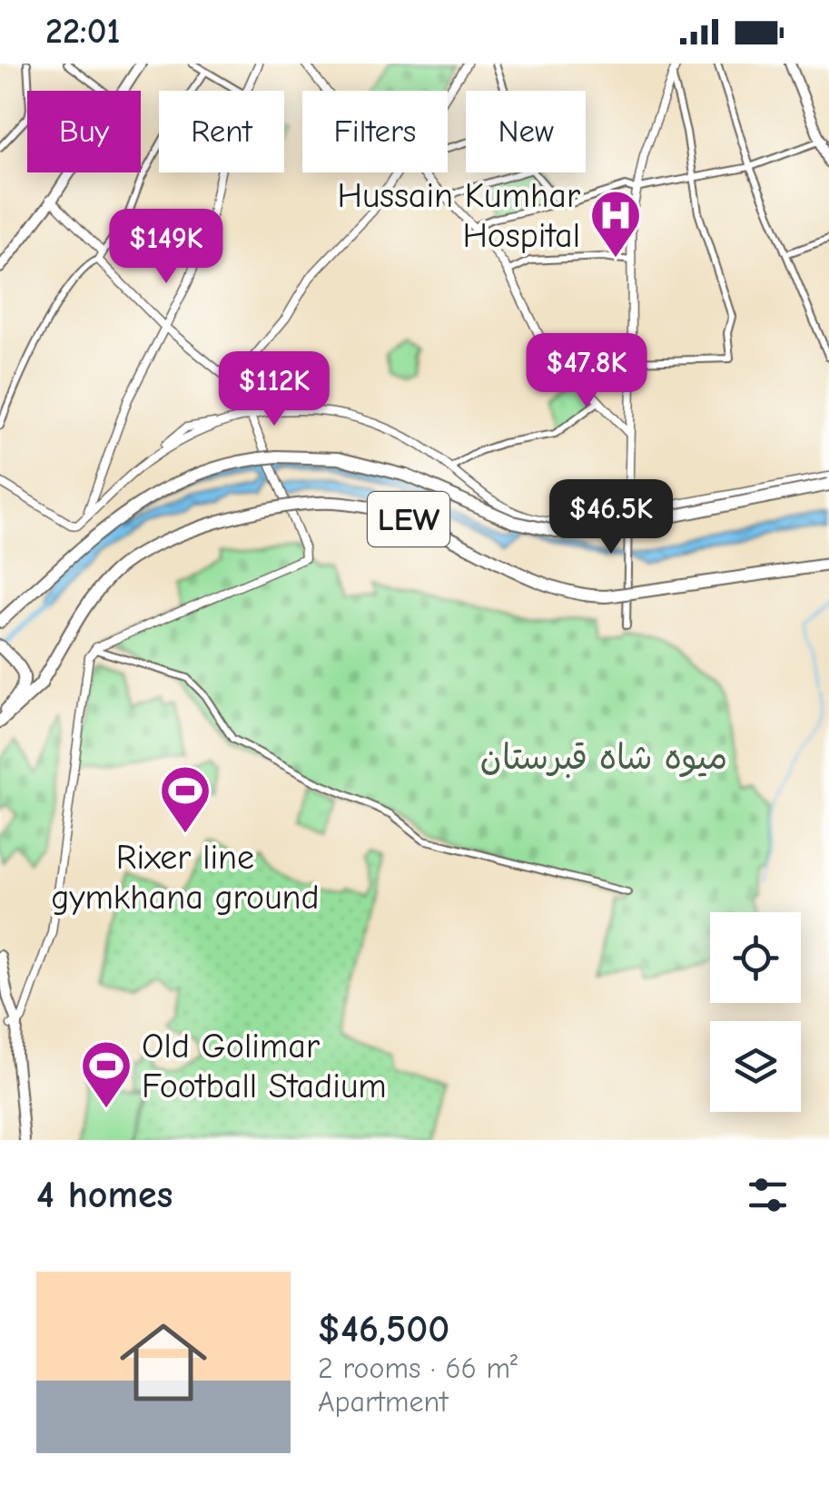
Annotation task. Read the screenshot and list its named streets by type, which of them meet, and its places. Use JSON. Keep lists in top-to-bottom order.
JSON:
{
  "streets": {
    "highway": ["LEW"]
  },
  "parks": ["میوہ شاہ قبرستان"],
  "places": {
    "hospital": ["Hussain Kumhar Hospital"],
    "sports": ["Rixer line gymkhana ground", "Old Golimar Football Stadium"]
  },
  "page": {
    "status": "22:01",
    "chip": [
      "Buy",
      "Rent",
      "Filters",
      "New"
    ],
    "price": [
      "$149K",
      "$47.8K",
      "$112K",
      "$46.5K"
    ],
    "heading": "4 homes",
    "list": [
      {
        "name": "$46,500",
        "note": "2 rooms · 66 m² · Apartment"
      }
    ]
  }
}
